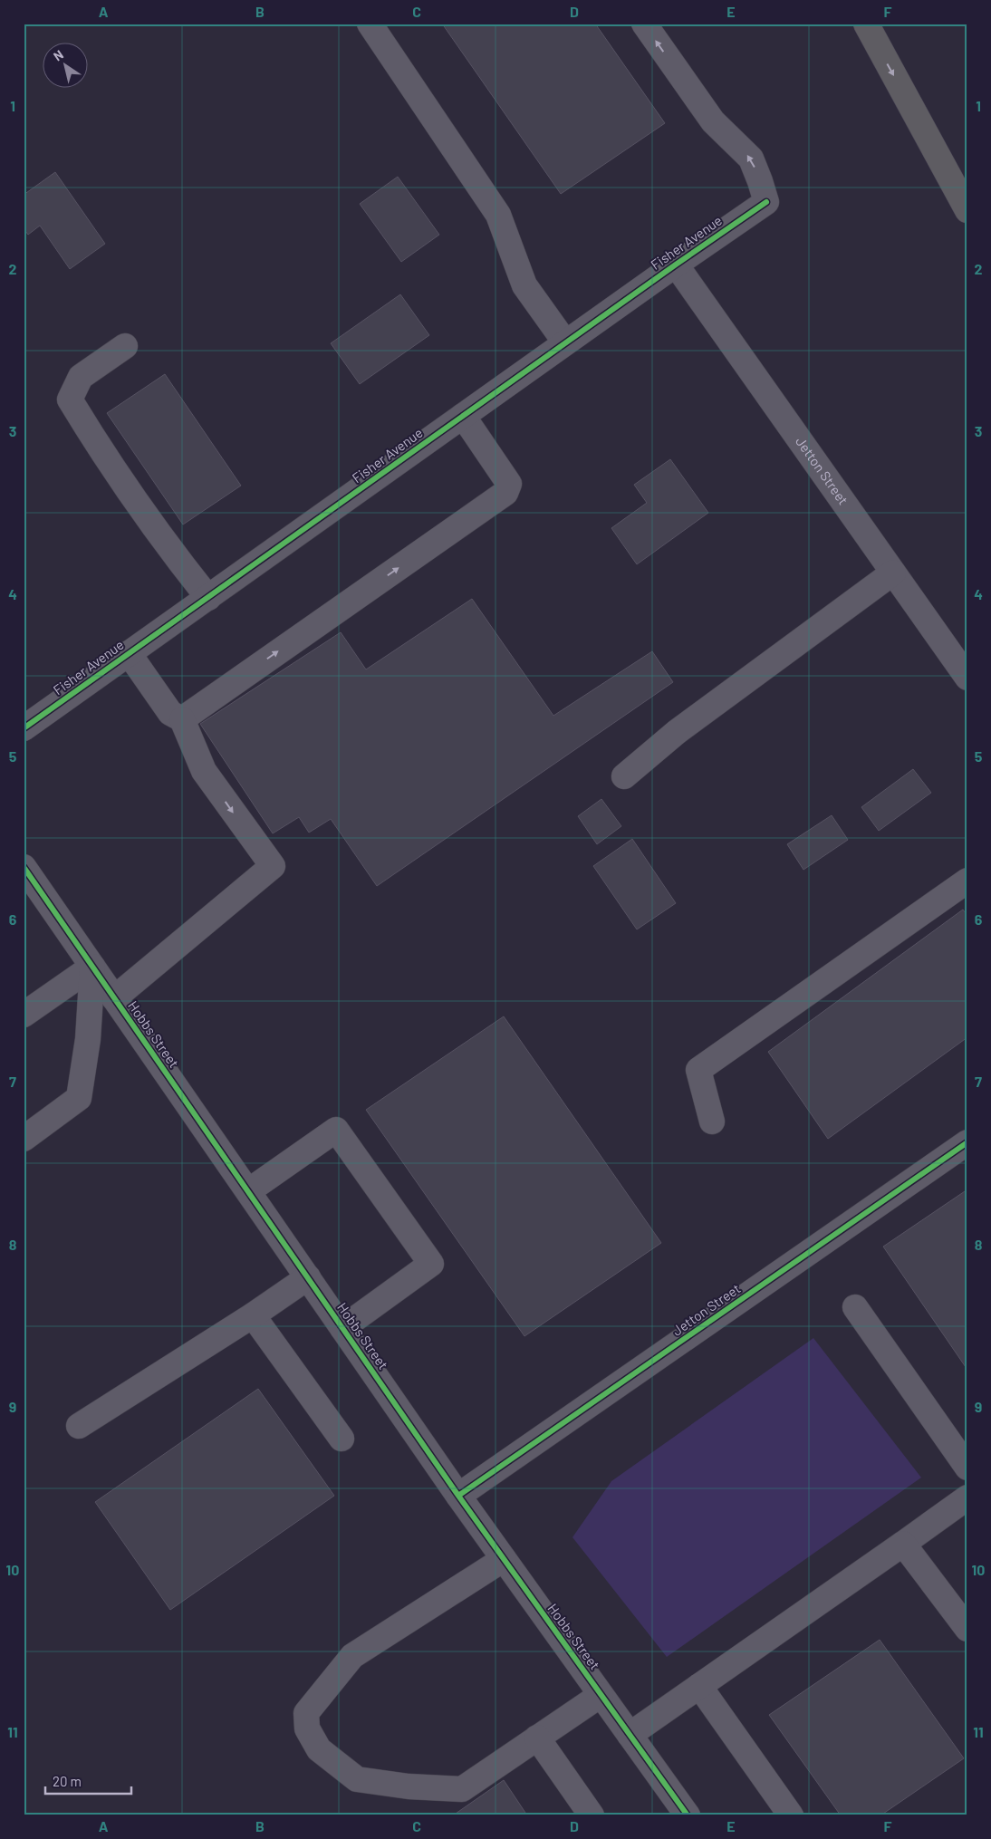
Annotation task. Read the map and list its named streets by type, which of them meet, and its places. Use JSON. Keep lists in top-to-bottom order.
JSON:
{
  "streets": {
    "street": ["Fisher Avenue", "Jetton Street", "Hobbs Street"]
  },
  "crossings": [
    ["Fisher Avenue", "Jetton Street"],
    ["Jetton Street", "Hobbs Street"]
  ],
  "scale_bar": "20 m",
  "north": "top left",
  "grid": {
    "columns": [
      "A",
      "B",
      "C",
      "D",
      "E",
      "F"
    ],
    "rows": [
      "1",
      "2",
      "3",
      "4",
      "5",
      "6",
      "7",
      "8",
      "9",
      "10",
      "11"
    ]
  }
}
